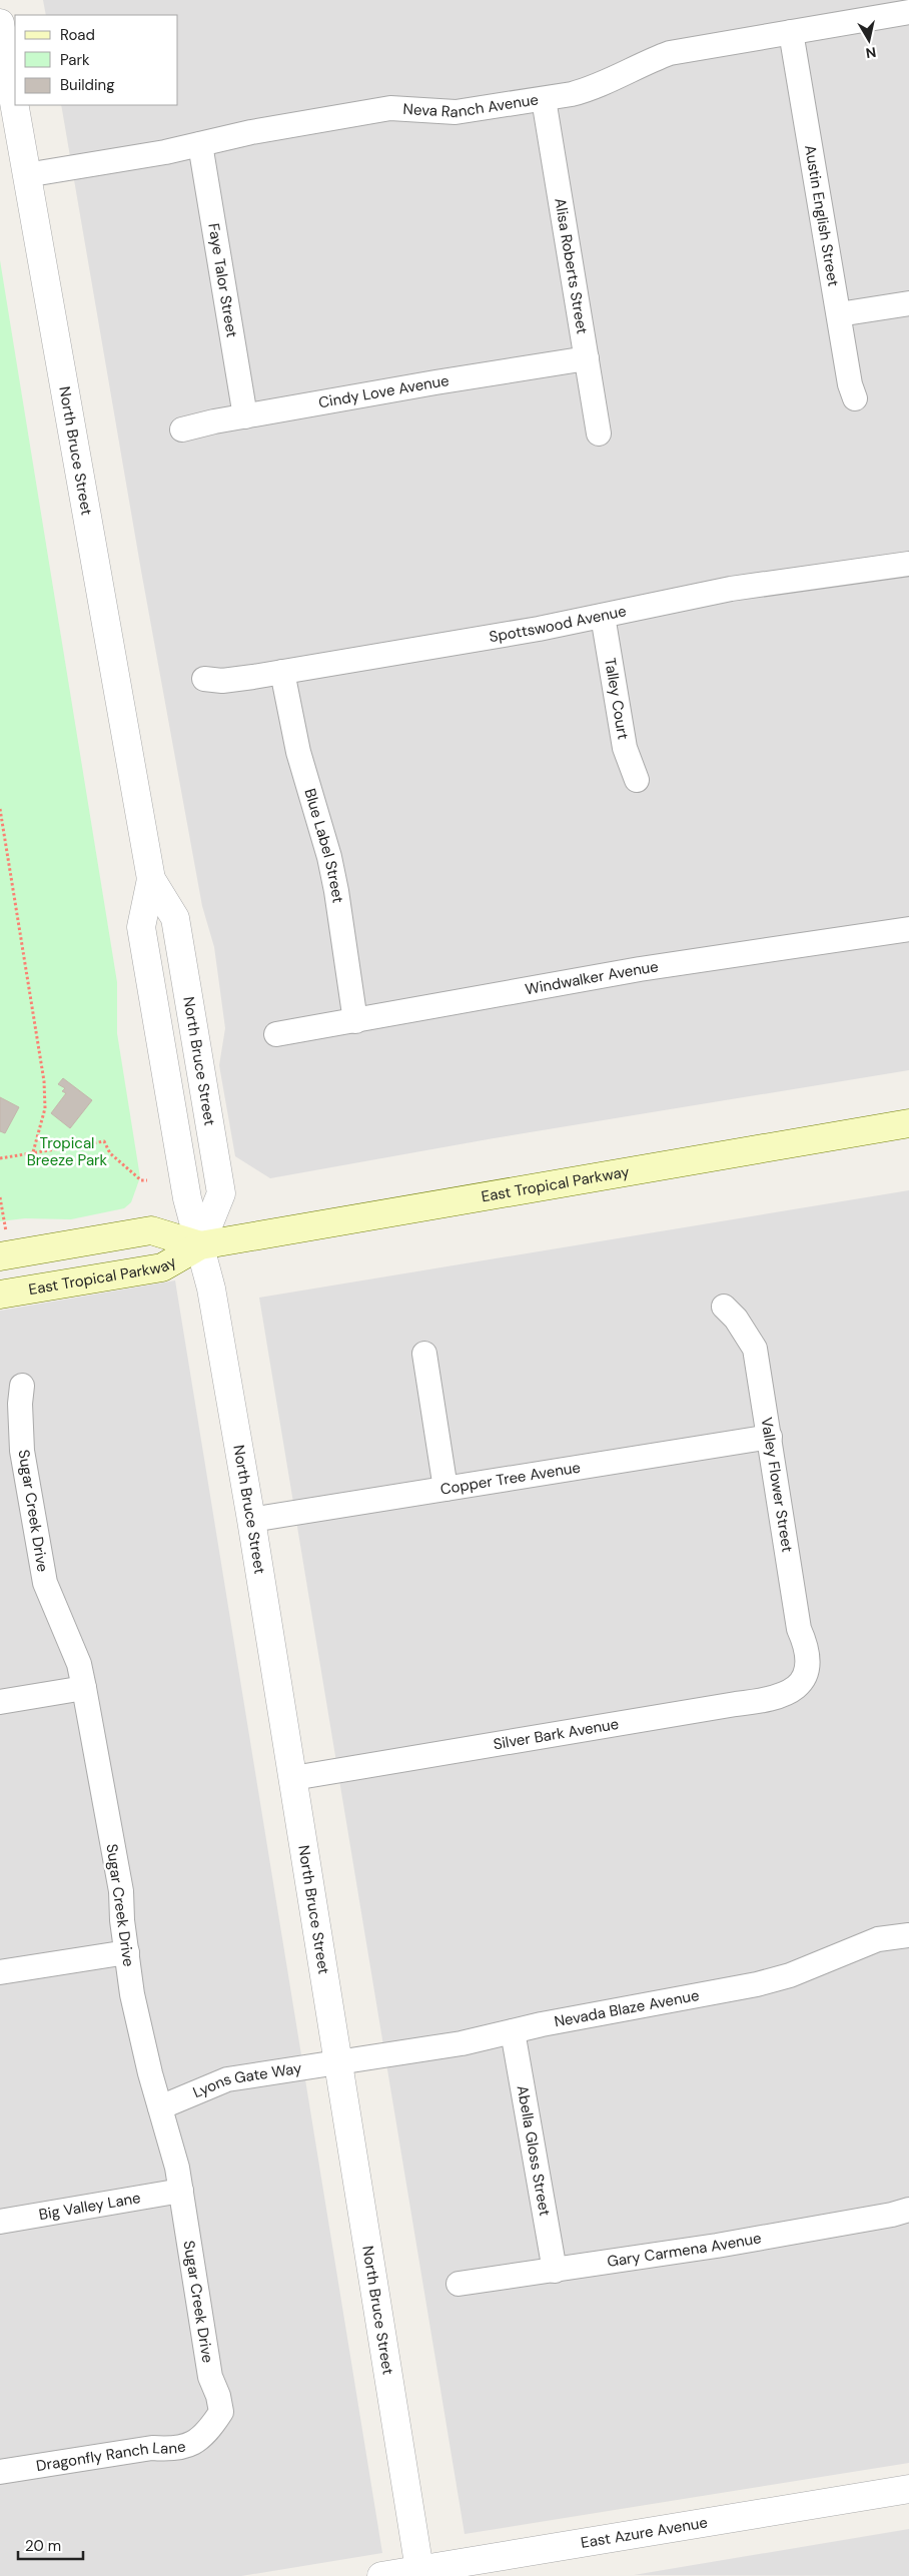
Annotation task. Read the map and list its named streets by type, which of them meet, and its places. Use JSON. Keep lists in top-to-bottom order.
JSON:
{
  "streets": {
    "main road": ["East Tropical Parkway"],
    "street": [
      "Neva Ranch Avenue",
      "Austin English Street",
      "Alisa Roberts Street",
      "Faye Talor Street",
      "Cindy Love Avenue",
      "North Bruce Street",
      "Spottswood Avenue",
      "Talley Court",
      "Blue Label Street",
      "Windwalker Avenue",
      "Copper Tree Avenue",
      "Valley Flower Street",
      "Sugar Creek Drive",
      "Silver Bark Avenue",
      "Nevada Blaze Avenue",
      "Lyons Gate Way",
      "Abella Gloss Street",
      "Big Valley Lane",
      "Gary Carmena Avenue",
      "Dragonfly Ranch Lane",
      "East Azure Avenue"
    ]
  },
  "crossings": [
    ["Neva Ranch Avenue", "Austin English Street"],
    ["Neva Ranch Avenue", "Alisa Roberts Street"],
    ["Neva Ranch Avenue", "Faye Talor Street"],
    ["Neva Ranch Avenue", "North Bruce Street"],
    ["Alisa Roberts Street", "Cindy Love Avenue"],
    ["Faye Talor Street", "Cindy Love Avenue"],
    ["North Bruce Street", "East Tropical Parkway"],
    ["North Bruce Street", "Copper Tree Avenue"],
    ["North Bruce Street", "Silver Bark Avenue"],
    ["North Bruce Street", "Nevada Blaze Avenue"],
    ["North Bruce Street", "Lyons Gate Way"],
    ["North Bruce Street", "East Azure Avenue"],
    ["Spottswood Avenue", "Talley Court"],
    ["Spottswood Avenue", "Blue Label Street"],
    ["Blue Label Street", "Windwalker Avenue"],
    ["Copper Tree Avenue", "Valley Flower Street"],
    ["Valley Flower Street", "Silver Bark Avenue"],
    ["Sugar Creek Drive", "Lyons Gate Way"],
    ["Sugar Creek Drive", "Big Valley Lane"],
    ["Sugar Creek Drive", "Dragonfly Ranch Lane"],
    ["Nevada Blaze Avenue", "Lyons Gate Way"],
    ["Nevada Blaze Avenue", "Abella Gloss Street"],
    ["Abella Gloss Street", "Gary Carmena Avenue"]
  ],
  "parks": ["Tropical Breeze Park"],
  "legend": ["Road", "Park", "Building"],
  "scale_bar": "20 m",
  "north": "bottom"
}
